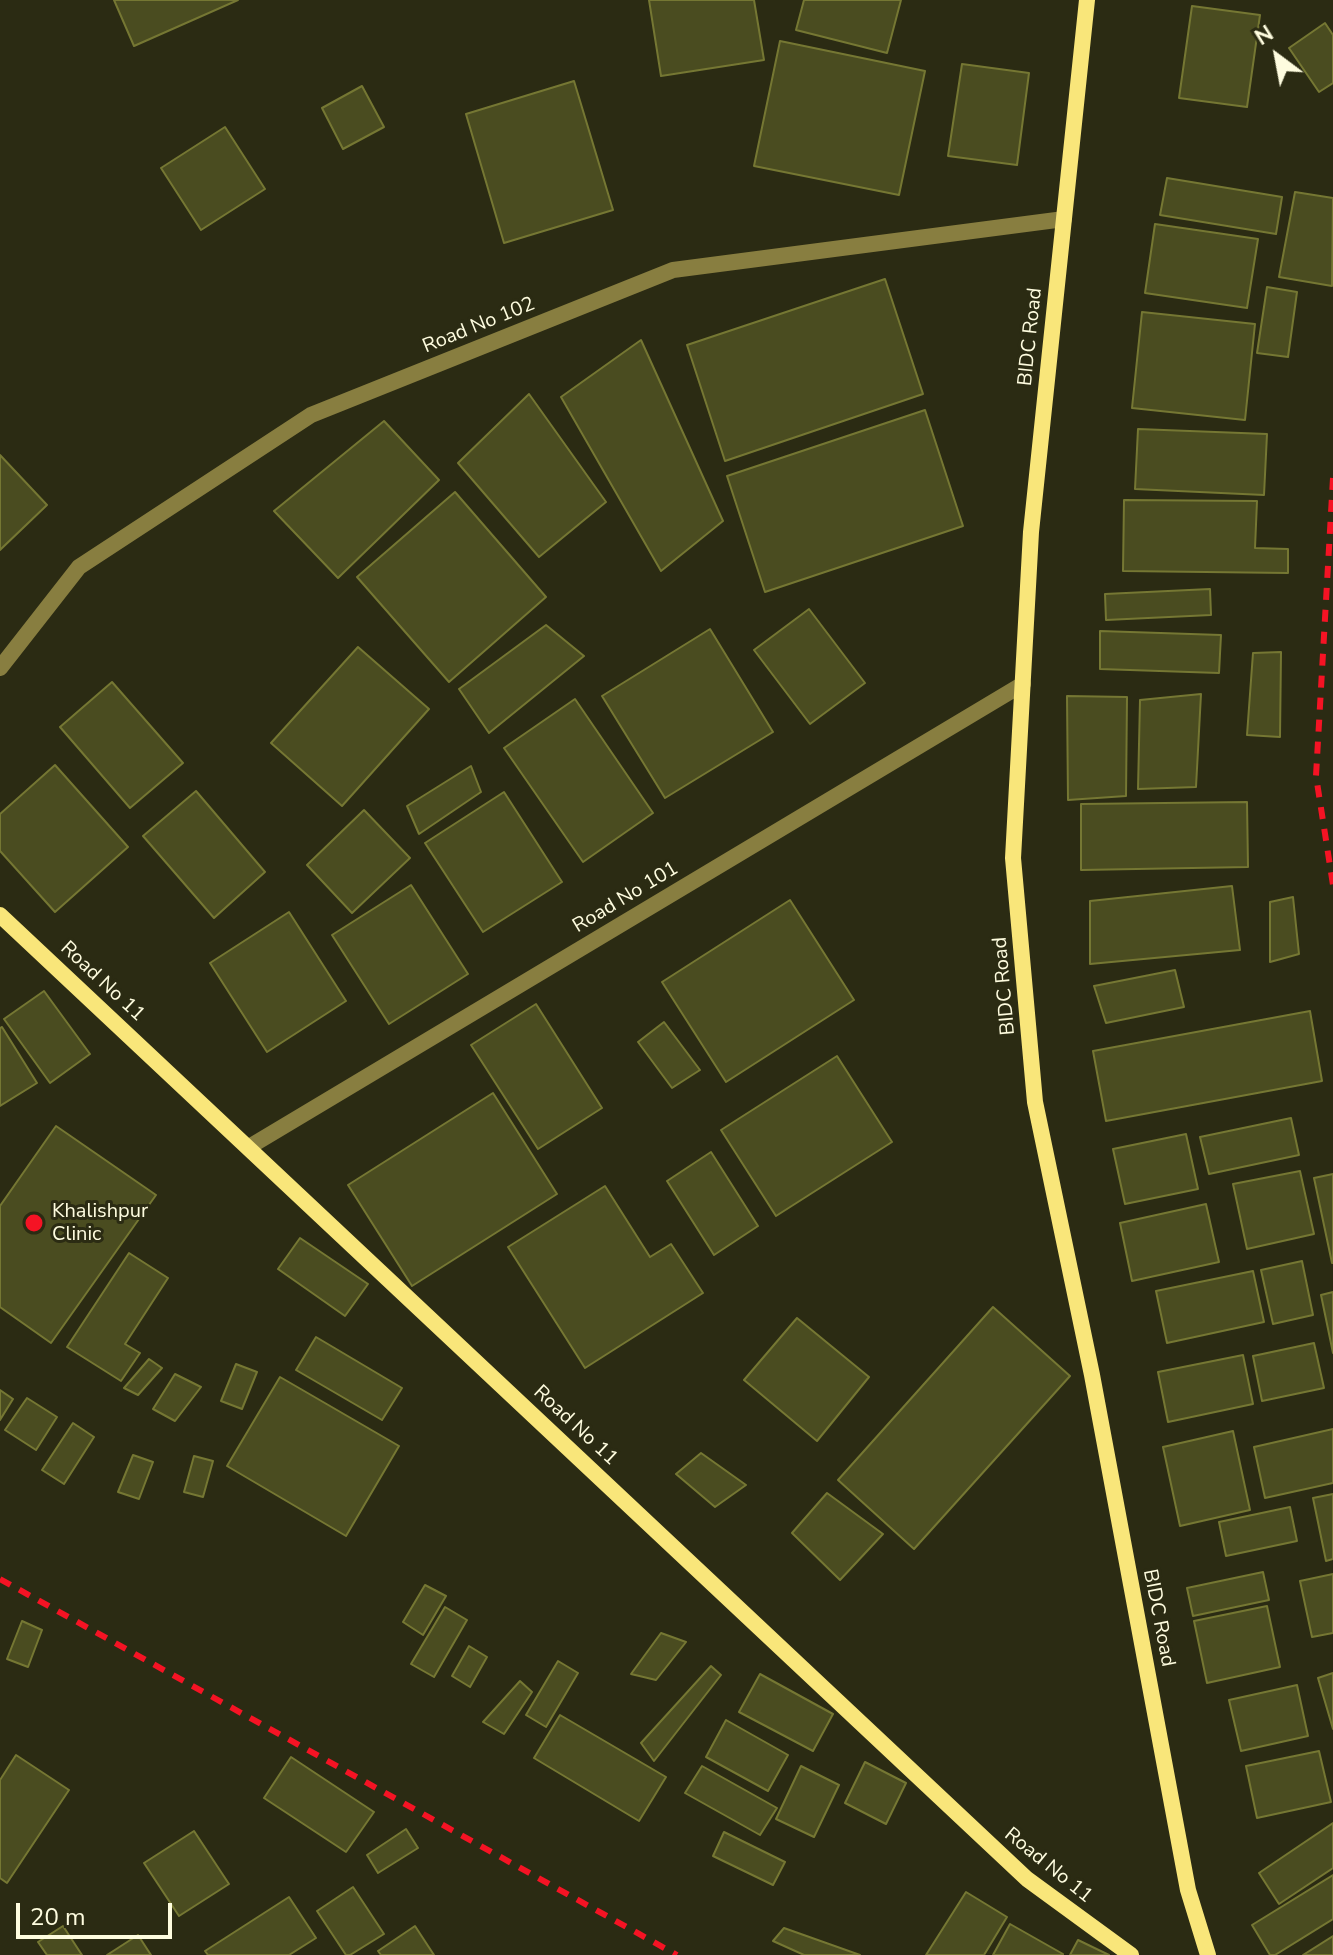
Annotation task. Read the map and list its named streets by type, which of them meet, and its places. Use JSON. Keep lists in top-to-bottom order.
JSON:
{
  "streets": {
    "main road": ["BIDC Road", "Road No 11"],
    "street": ["Road No 102", "Road No 101"]
  },
  "crossings": [
    ["Road No 102", "BIDC Road"],
    ["BIDC Road", "Road No 101"],
    ["Road No 101", "Road No 11"]
  ],
  "places": ["Khalishpur Clinic"],
  "scale_bar": "20 m",
  "north": "top left"
}
